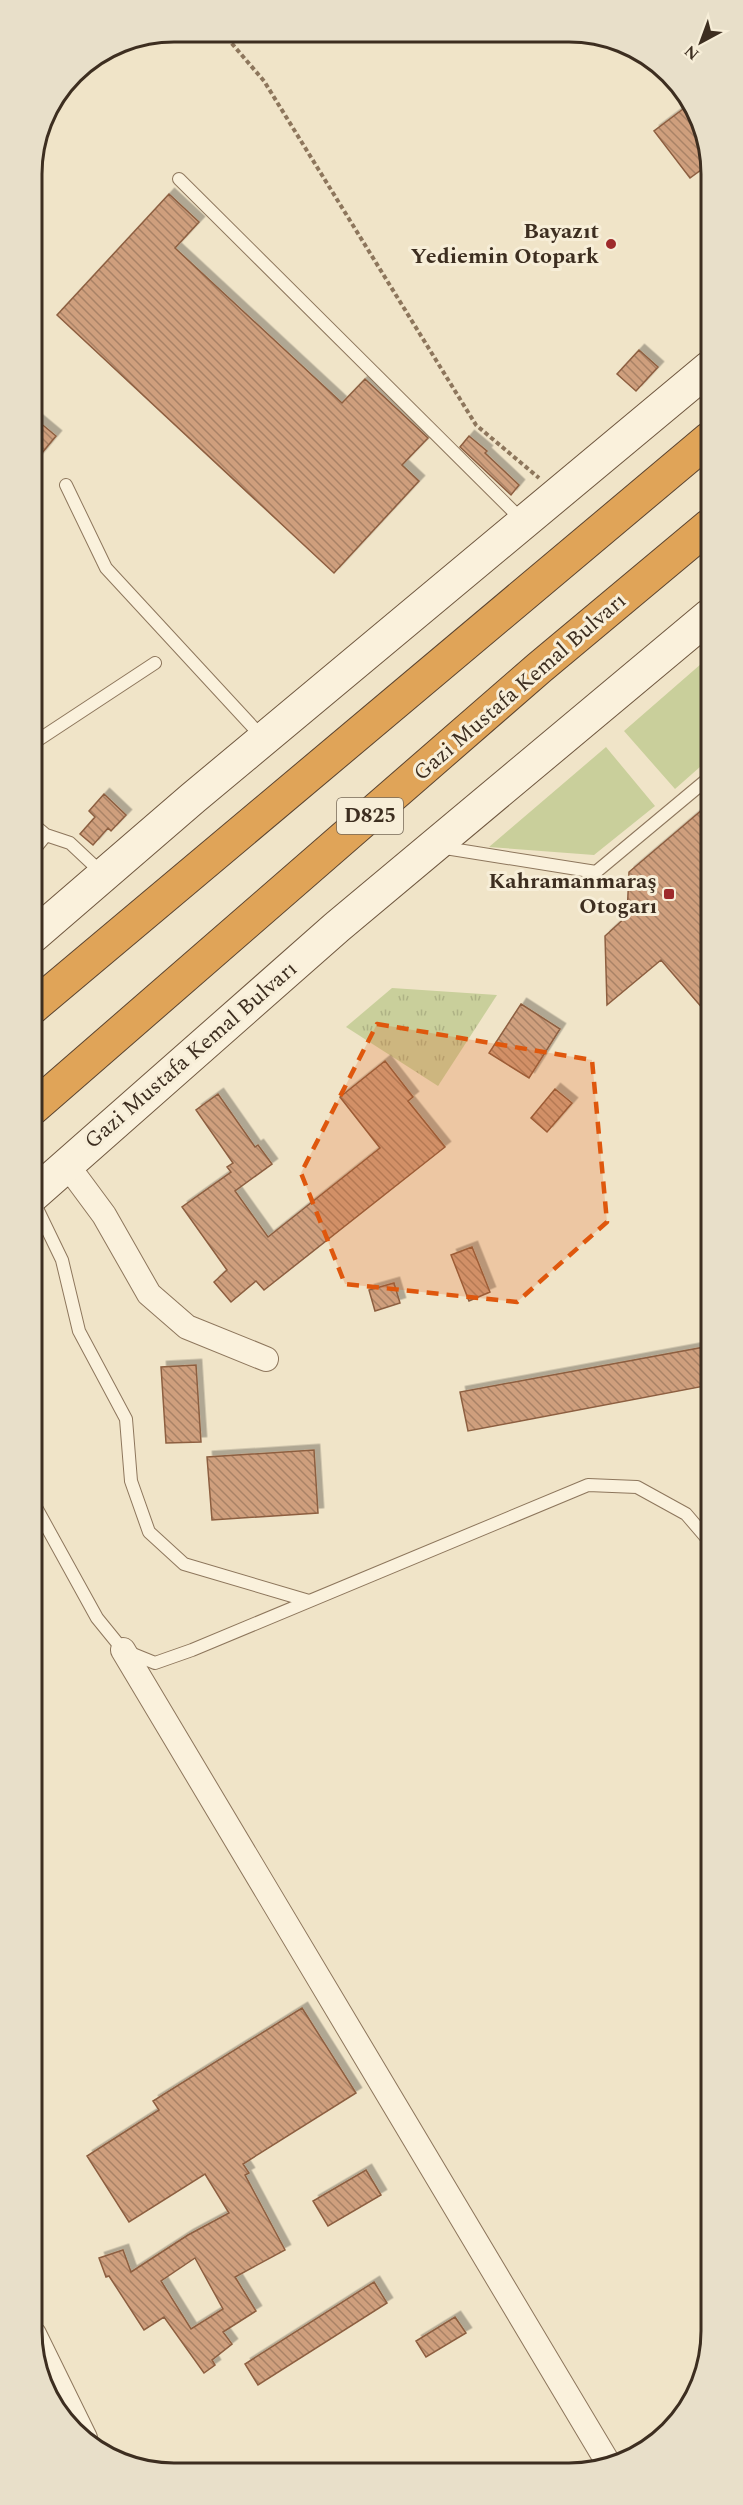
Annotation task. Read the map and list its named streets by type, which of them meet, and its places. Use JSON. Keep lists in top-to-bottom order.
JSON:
{
  "streets": {
    "highway": ["Gazi Mustafa Kemal Bulvarı", "D825"]
  },
  "places": {
    "other": ["Bayazıt Yediemin Otopark"],
    "transit": ["Kahramanmaraş Otogarı"]
  },
  "north": "bottom left"
}
